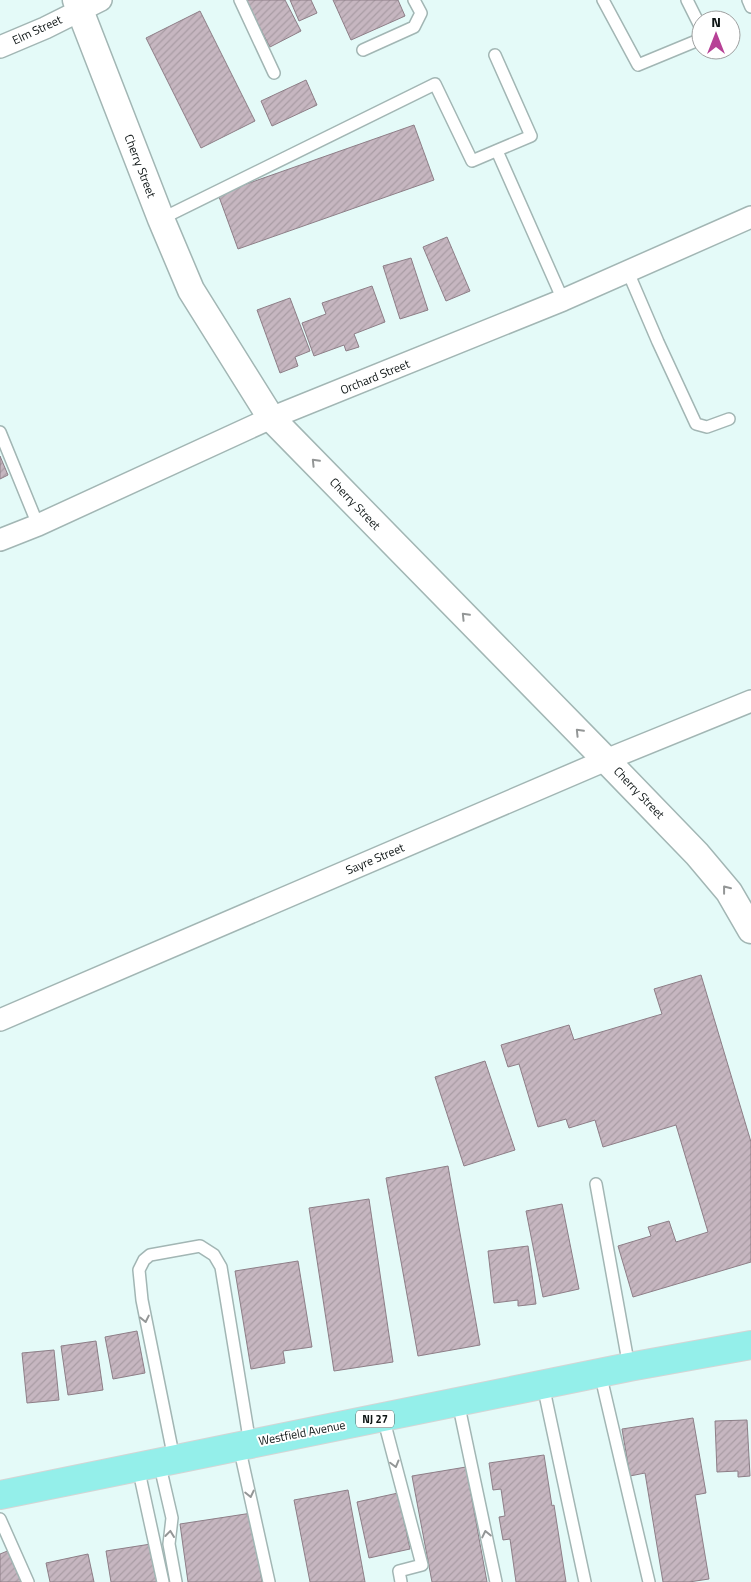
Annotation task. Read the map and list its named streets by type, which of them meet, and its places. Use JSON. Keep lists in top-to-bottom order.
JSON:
{
  "streets": {
    "main road": ["NJ 27", "Westfield Avenue"],
    "street": [
      "Elm Street",
      "Cherry Street",
      "Orchard Street",
      "Sayre Street"
    ]
  },
  "crossings": [
    ["Elm Street", "Cherry Street"],
    ["Cherry Street", "Orchard Street"],
    ["Cherry Street", "Sayre Street"]
  ],
  "one_way": ["Cherry Street"],
  "north": "top"
}
